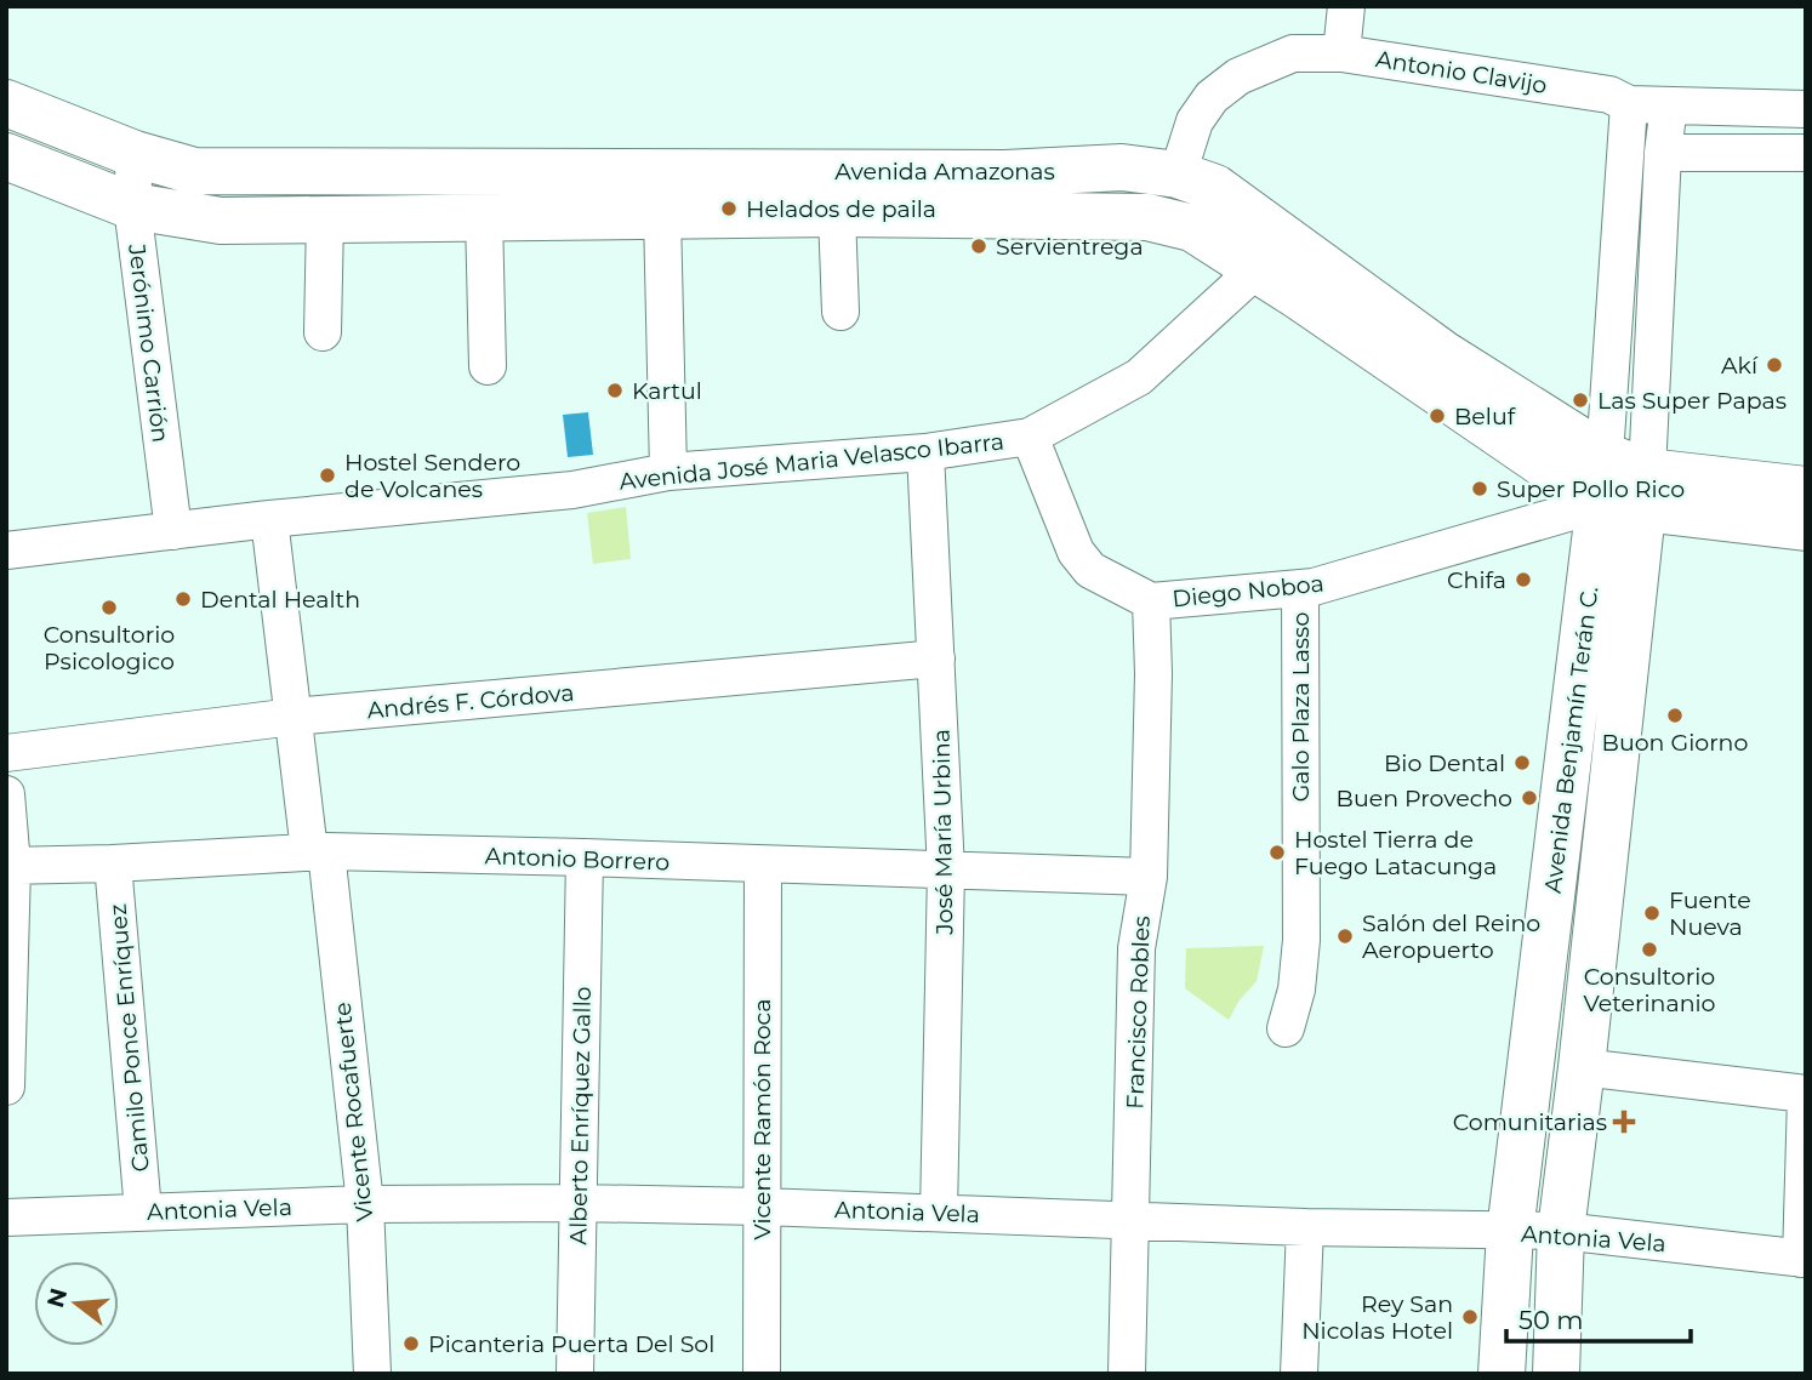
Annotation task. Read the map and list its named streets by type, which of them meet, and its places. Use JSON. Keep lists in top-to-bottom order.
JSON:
{
  "streets": {
    "main road": ["Avenida Amazonas", "Avenida Benjamín Terán C."],
    "street": [
      "Antonio Clavijo",
      "Jerónimo Carrión",
      "Avenida José Maria Velasco Ibarra",
      "Diego Noboa",
      "Andrés F. Córdova",
      "Galo Plaza Lasso",
      "José María Urbina",
      "Antonio Borrero",
      "Francisco Robles",
      "Camilo Ponce Enríquez",
      "Vicente Rocafuerte",
      "Alberto Enríquez Gallo",
      "Vicente Ramón Roca",
      "Antonia Vela"
    ]
  },
  "crossings": [
    ["Antonio Clavijo", "Avenida Amazonas"],
    ["Antonio Clavijo", "Avenida Benjamín Terán C."],
    ["Avenida Amazonas", "Jerónimo Carrión"],
    ["Avenida Amazonas", "Avenida José Maria Velasco Ibarra"],
    ["Avenida Amazonas", "Diego Noboa"],
    ["Avenida Amazonas", "Avenida Benjamín Terán C."],
    ["Jerónimo Carrión", "Avenida José Maria Velasco Ibarra"],
    ["Avenida José Maria Velasco Ibarra", "Diego Noboa"],
    ["Avenida José Maria Velasco Ibarra", "José María Urbina"],
    ["Avenida José Maria Velasco Ibarra", "Vicente Rocafuerte"],
    ["Diego Noboa", "Galo Plaza Lasso"],
    ["Diego Noboa", "Avenida Benjamín Terán C."],
    ["Diego Noboa", "Francisco Robles"],
    ["Andrés F. Córdova", "José María Urbina"],
    ["Andrés F. Córdova", "Vicente Rocafuerte"],
    ["Avenida Benjamín Terán C.", "Antonia Vela"],
    ["José María Urbina", "Antonio Borrero"],
    ["José María Urbina", "Antonia Vela"],
    ["Antonio Borrero", "Francisco Robles"],
    ["Antonio Borrero", "Camilo Ponce Enríquez"],
    ["Antonio Borrero", "Vicente Rocafuerte"],
    ["Antonio Borrero", "Alberto Enríquez Gallo"],
    ["Antonio Borrero", "Vicente Ramón Roca"],
    ["Francisco Robles", "Antonia Vela"],
    ["Camilo Ponce Enríquez", "Antonia Vela"],
    ["Vicente Rocafuerte", "Antonia Vela"],
    ["Alberto Enríquez Gallo", "Antonia Vela"],
    ["Vicente Ramón Roca", "Antonia Vela"]
  ],
  "places": {
    "other": [
      "Helados de paila",
      "Servientrega",
      "Akí",
      "Kartul",
      "Las Super Papas",
      "Beluf",
      "Hostel Sendero de Volcanes",
      "Super Pollo Rico",
      "Chifa",
      "Dental Health",
      "Consultorio Psicologico",
      "Buon Giorno",
      "Bio Dental",
      "Buen Provecho",
      "Hostel Tierra de Fuego Latacunga",
      "Fuente Nueva",
      "Salón del Reino Aeropuerto",
      "Consultorio Veterinanio",
      "Rey San Nicolas Hotel",
      "Picanteria Puerta Del Sol"
    ],
    "health": ["Comunitarias"]
  },
  "scale_bar": "50 m",
  "north": "left"
}
